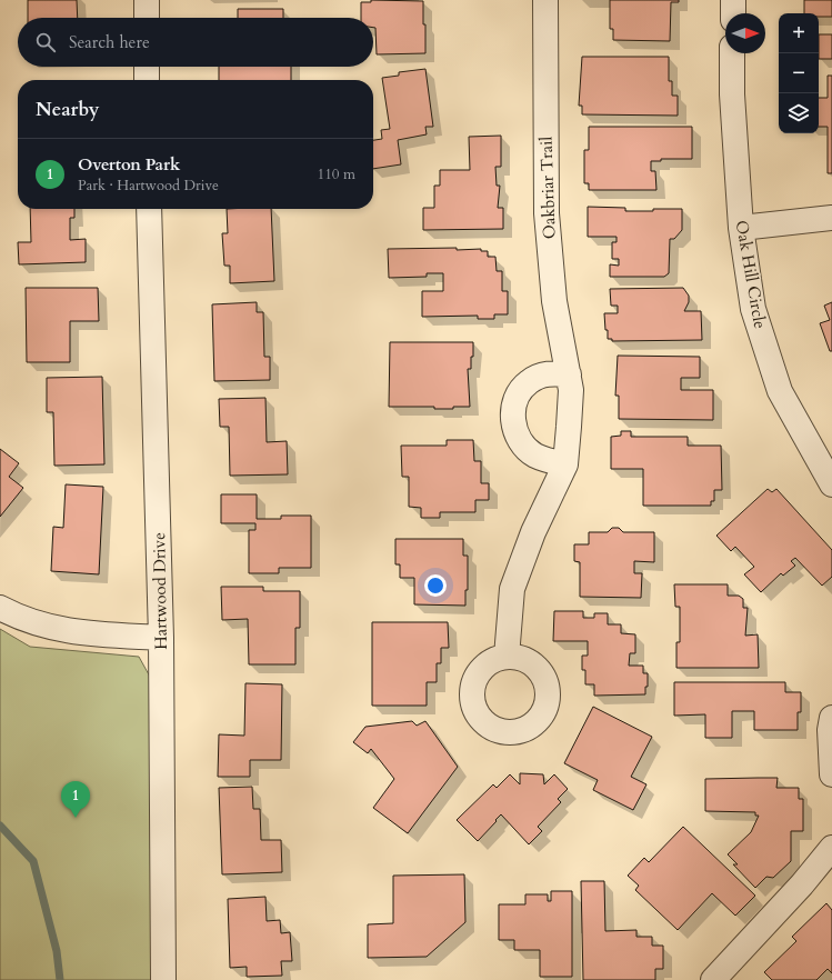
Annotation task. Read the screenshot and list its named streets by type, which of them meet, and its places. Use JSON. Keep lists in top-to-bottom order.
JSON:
{
  "streets": {
    "street": ["Oakbriar Trail", "Oak Hill Circle", "Hartwood Drive"]
  },
  "north": "right",
  "page": {
    "map_buttons": ["+", "−"],
    "search": "Search here",
    "heading": "Nearby",
    "list": [
      {
        "mark": "1",
        "name": "Overton Park",
        "note": "Park · Hartwood Drive",
        "value": "110 m"
      }
    ],
    "pins": "1"
  }
}
